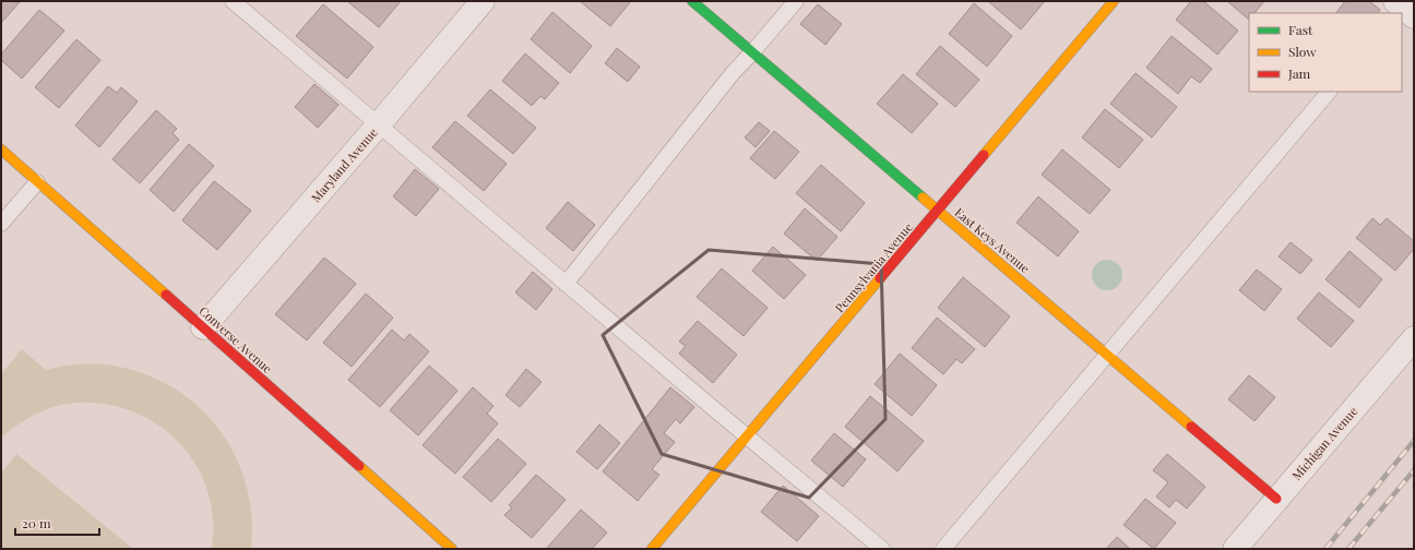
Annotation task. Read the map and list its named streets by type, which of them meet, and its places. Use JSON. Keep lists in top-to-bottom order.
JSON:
{
  "streets": {
    "street": [
      "Maryland Avenue",
      "East Keys Avenue",
      "Pennsylvania Avenue",
      "Converse Avenue",
      "Michigan Avenue"
    ]
  },
  "crossings": [
    ["Maryland Avenue", "Converse Avenue"],
    ["East Keys Avenue", "Pennsylvania Avenue"],
    ["East Keys Avenue", "Michigan Avenue"]
  ],
  "legend": ["Fast", "Slow", "Jam"],
  "scale_bar": "20 m"
}
